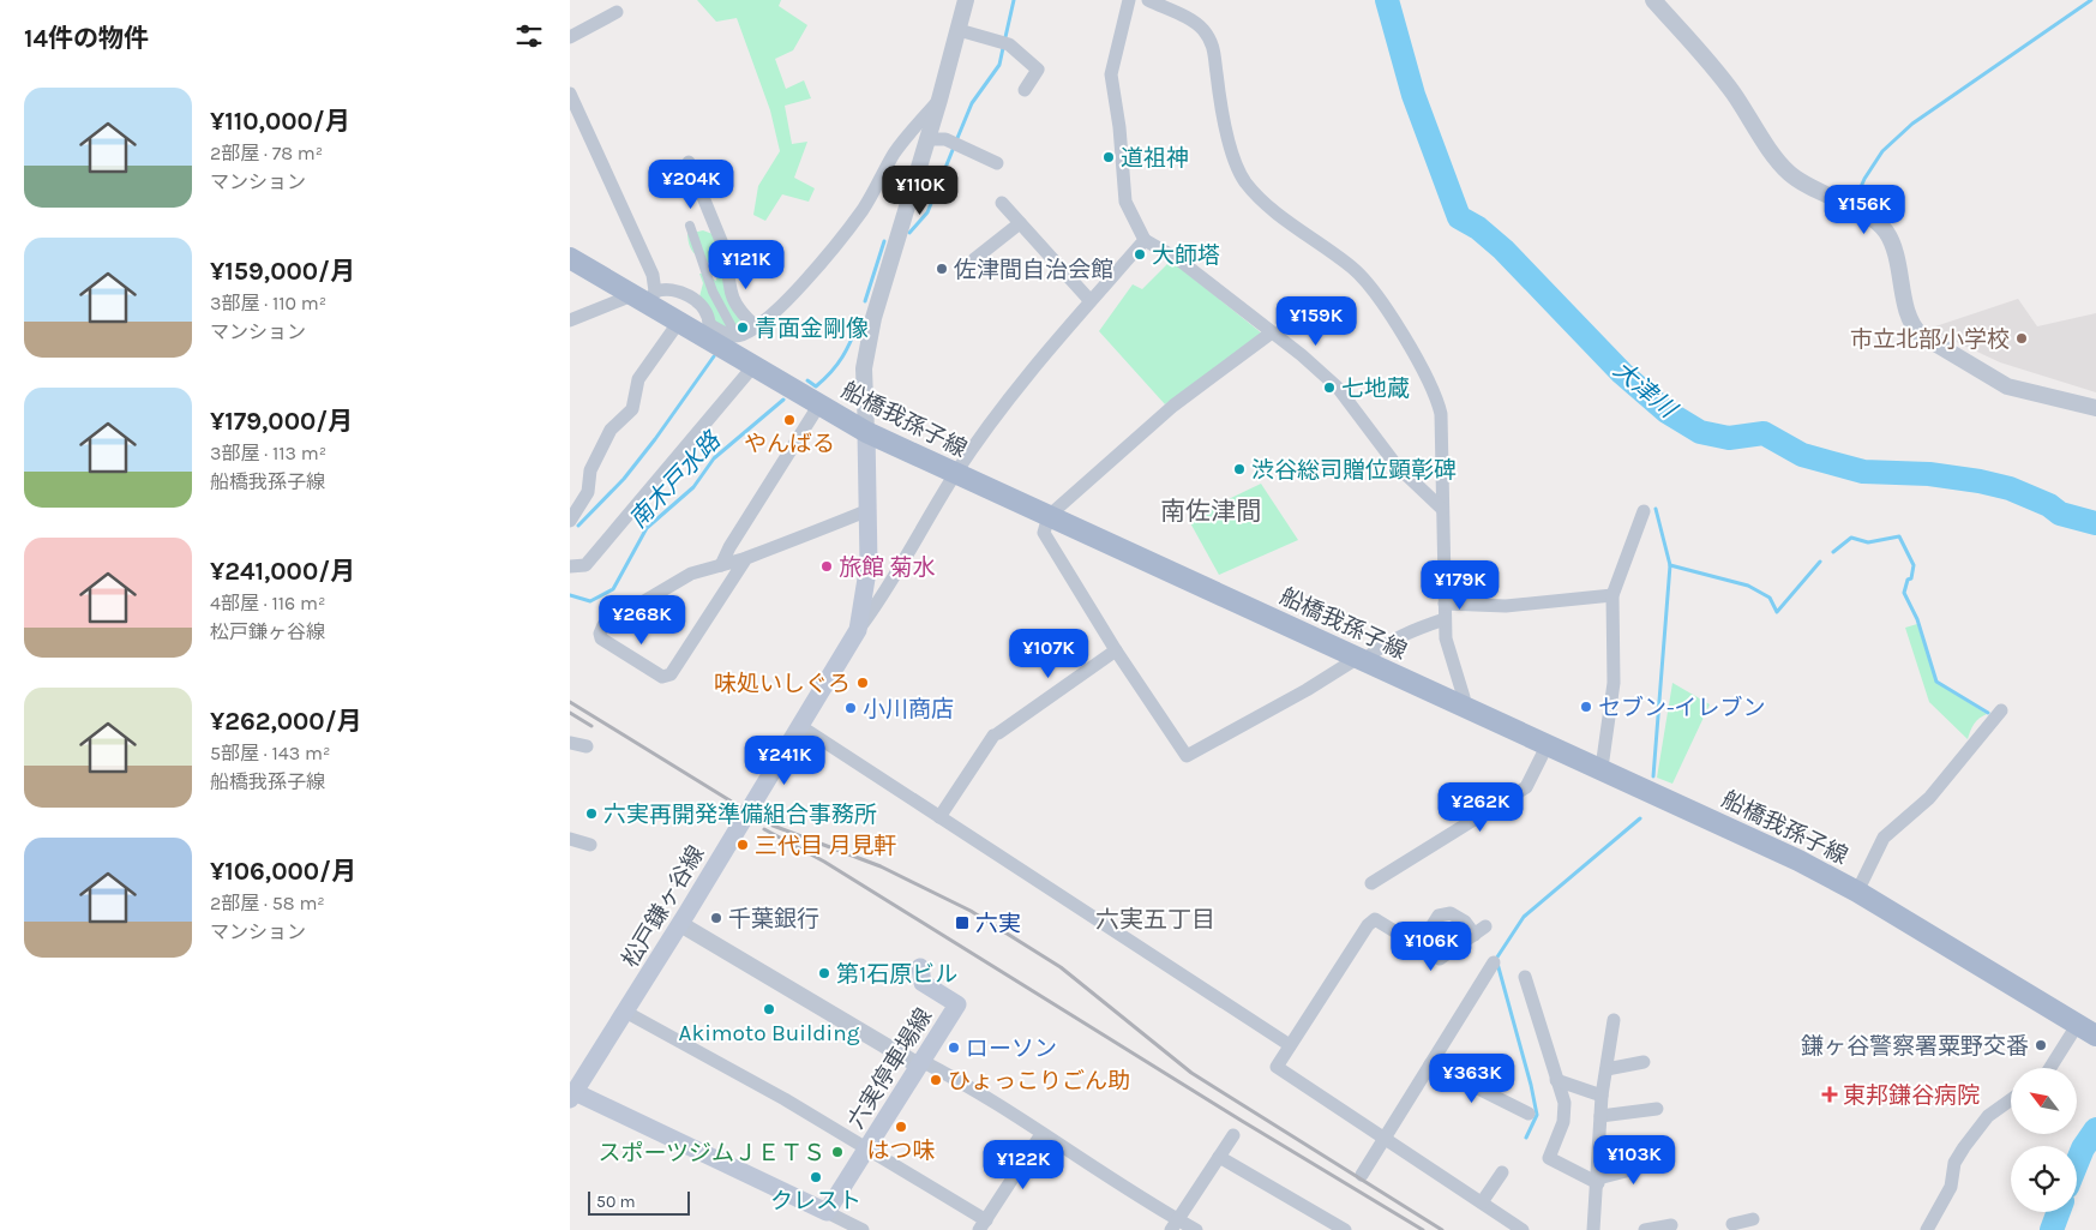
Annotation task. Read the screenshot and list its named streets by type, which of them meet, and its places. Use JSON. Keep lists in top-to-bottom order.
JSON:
{
  "streets": {
    "main road": ["船橋我孫子線", "松戸鎌ヶ谷線", "六実停車場線"]
  },
  "crossings": [
    ["船橋我孫子線", "松戸鎌ヶ谷線"]
  ],
  "districts": ["南佐津間", "六実五丁目"],
  "water": ["大津川", "南木戸水路"],
  "places": {
    "other": [
      "道祖神",
      "大師塔",
      "佐津間自治会館",
      "青面金剛像",
      "市立北部小学校",
      "七地蔵",
      "やんばる",
      "渋谷総司贈位顕彰碑",
      "旅館 菊水",
      "味処いしぐろ",
      "セブン-イレブン",
      "小川商店",
      "六実再開発準備組合事務所",
      "三代目 月見軒",
      "千葉銀行",
      "第1石原ビル",
      "Akimoto Building",
      "鎌ヶ谷警察署粟野交番",
      "ローソン",
      "ひょっこりごん助",
      "はつ味",
      "スポーツジムＪＥＴＳ",
      "クレスト"
    ],
    "transit": ["六実"],
    "health": ["東邦鎌谷病院"]
  },
  "scale_bar": "50 m",
  "north": "top left",
  "page": {
    "heading": "14件の物件",
    "list": [
      {
        "name": "¥110,000/月",
        "note": "2部屋 · 78 m² · マンション"
      },
      {
        "name": "¥159,000/月",
        "note": "3部屋 · 110 m² · マンション"
      },
      {
        "name": "¥179,000/月",
        "note": "3部屋 · 113 m² · 船橋我孫子線"
      },
      {
        "name": "¥241,000/月",
        "note": "4部屋 · 116 m² · 松戸鎌ヶ谷線"
      },
      {
        "name": "¥262,000/月",
        "note": "5部屋 · 143 m² · 船橋我孫子線"
      },
      {
        "name": "¥106,000/月",
        "note": "2部屋 · 58 m² · マンション"
      }
    ],
    "price": [
      "¥204K",
      "¥110K",
      "¥156K",
      "¥121K",
      "¥159K",
      "¥179K",
      "¥268K",
      "¥107K",
      "¥241K",
      "¥262K",
      "¥106K",
      "¥363K",
      "¥103K",
      "¥122K"
    ],
    "scale": "50 m"
  }
}
